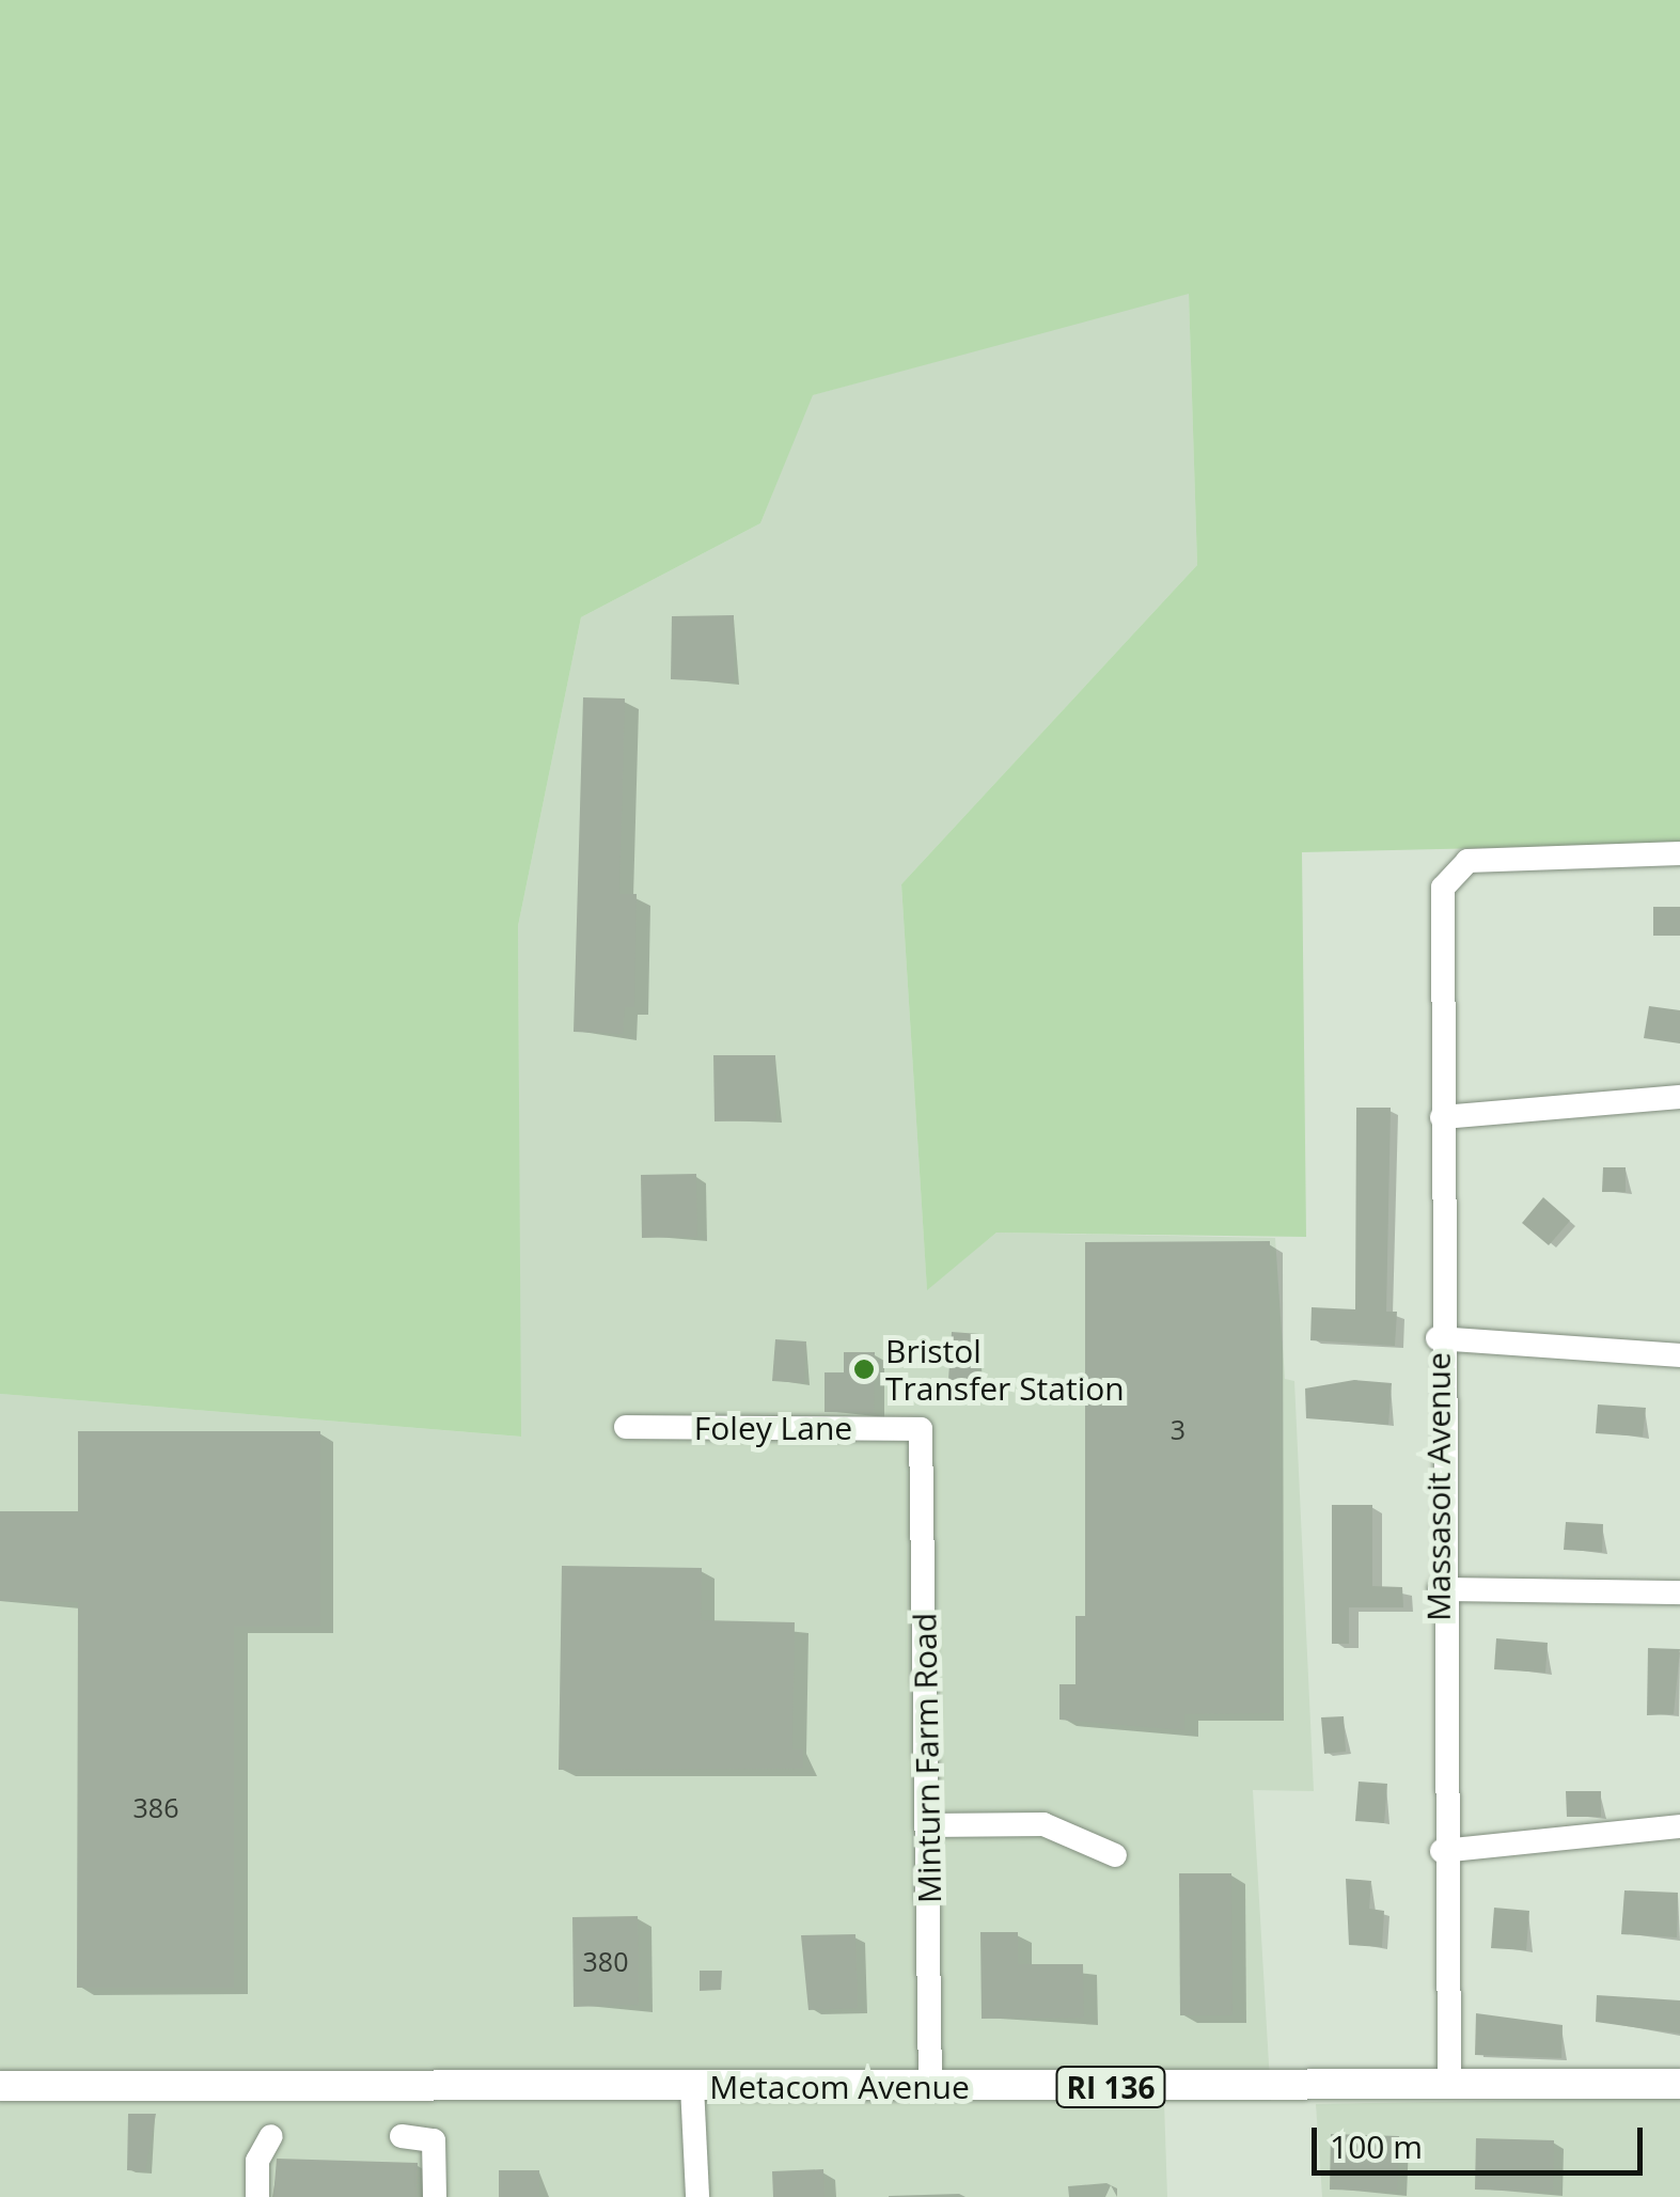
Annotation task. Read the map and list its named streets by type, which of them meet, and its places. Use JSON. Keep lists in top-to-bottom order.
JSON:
{
  "streets": {
    "main road": ["Metacom Avenue", "RI 136"],
    "street": ["Foley Lane", "Massasoit Avenue", "Minturn Farm Road"]
  },
  "crossings": [
    ["Foley Lane", "Minturn Farm Road"],
    ["Massasoit Avenue", "Metacom Avenue"],
    ["Minturn Farm Road", "Metacom Avenue"]
  ],
  "places": ["Bristol Transfer Station"],
  "house_numbers": ["3", "386", "380"],
  "scale_bar": "100 m"
}
